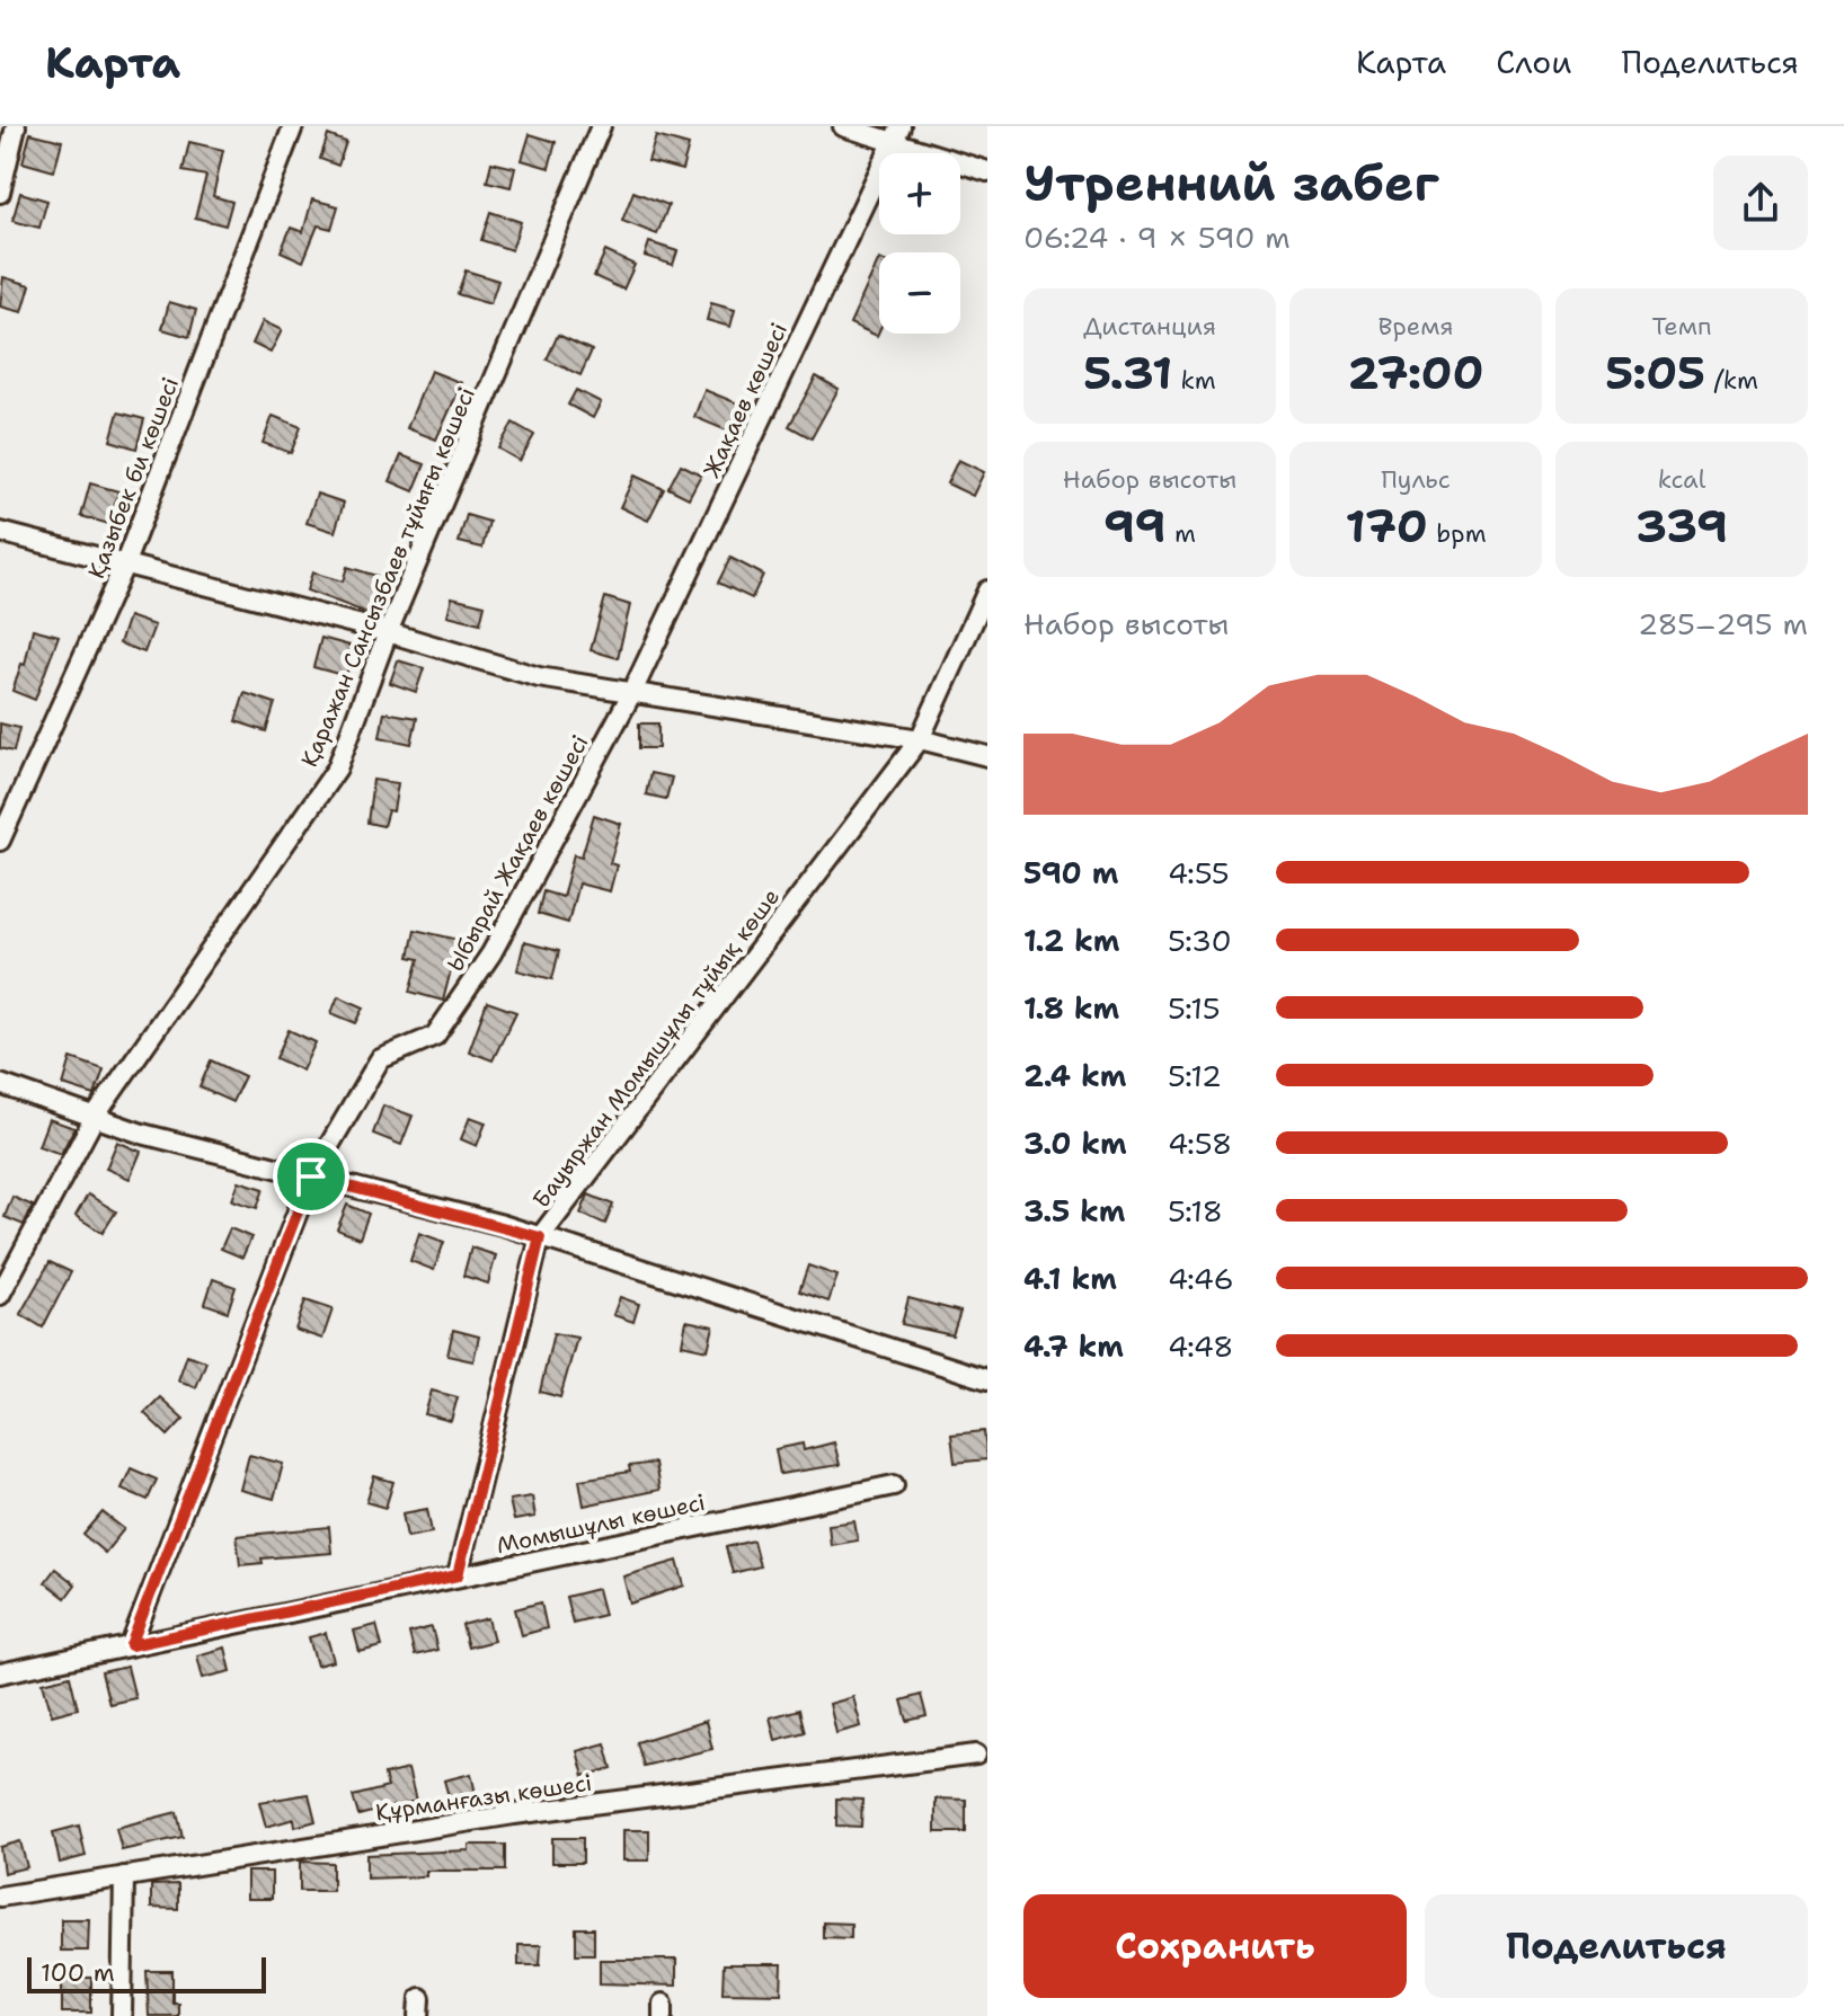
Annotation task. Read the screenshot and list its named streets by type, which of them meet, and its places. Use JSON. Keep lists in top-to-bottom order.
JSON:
{
  "streets": {
    "street": [
      "Жақаев көшесі",
      "Қазыбек би көшесі",
      "Қаражан Сансызбаев тұйығы көшесі",
      "Ыбырай Жақаев көшесі",
      "Бауыржан Момышұлы тұйық көше",
      "Момышұлы көшесі",
      "Құрманғазы көшесі"
    ]
  },
  "crossings": [
    ["Жақаев көшесі", "Ыбырай Жақаев көшесі"],
    ["Ыбырай Жақаев көшесі", "Момышұлы көшесі"],
    ["Бауыржан Момышұлы тұйық көше", "Момышұлы көшесі"]
  ],
  "scale_bar": "100 m",
  "page": {
    "header": "Карта",
    "nav": ["Карта", "Слои", "Поделиться"],
    "heading": ["Утренний забег", "06:24 · 9 × 590 m"],
    "map_buttons": ["+", "−"],
    "stats": [
      ["Дистанция", "5.31 km"],
      ["Время", "27:00"],
      ["Темп", "5:05 /km"],
      ["Набор высоты", "99 m"],
      ["Пульс", "170 bpm"],
      ["kcal", "339"]
    ],
    "chart": ["Набор высоты", "285–295 m"],
    "list": [
      {
        "name": "590 m",
        "note": "4:55"
      },
      {
        "name": "1.2 km",
        "note": "5:30"
      },
      {
        "name": "1.8 km",
        "note": "5:15"
      },
      {
        "name": "2.4 km",
        "note": "5:12"
      },
      {
        "name": "3.0 km",
        "note": "4:58"
      },
      {
        "name": "3.5 km",
        "note": "5:18"
      },
      {
        "name": "4.1 km",
        "note": "4:46"
      },
      {
        "name": "4.7 km",
        "note": "4:48"
      }
    ],
    "buttons": ["Сохранить", "Поделиться"],
    "scale": "100 m"
  }
}
